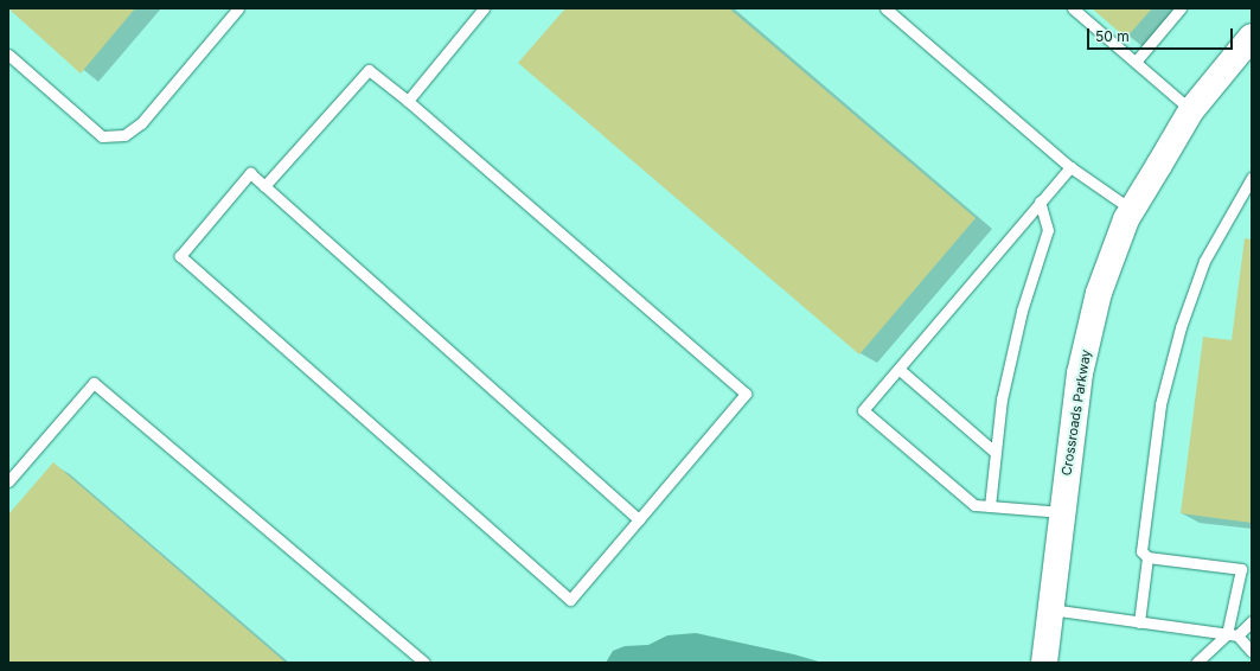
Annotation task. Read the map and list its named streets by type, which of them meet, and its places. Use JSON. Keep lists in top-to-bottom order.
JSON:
{
  "streets": {
    "street": ["Crossroads Parkway"]
  },
  "scale_bar": "50 m"
}
